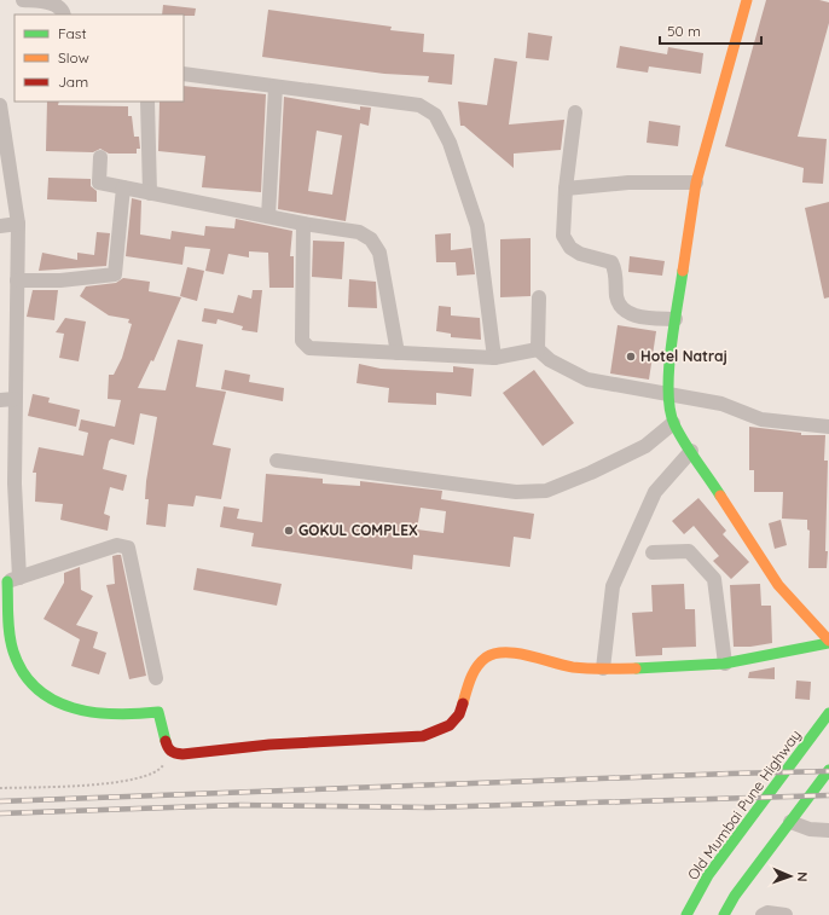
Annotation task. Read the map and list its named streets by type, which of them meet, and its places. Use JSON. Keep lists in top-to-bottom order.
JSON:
{
  "streets": {
    "main road": ["Old Mumbai Pune Highway"]
  },
  "places": ["Hotel Natraj", "GOKUL COMPLEX"],
  "legend": ["Fast", "Slow", "Jam"],
  "scale_bar": "50 m",
  "north": "right"
}
